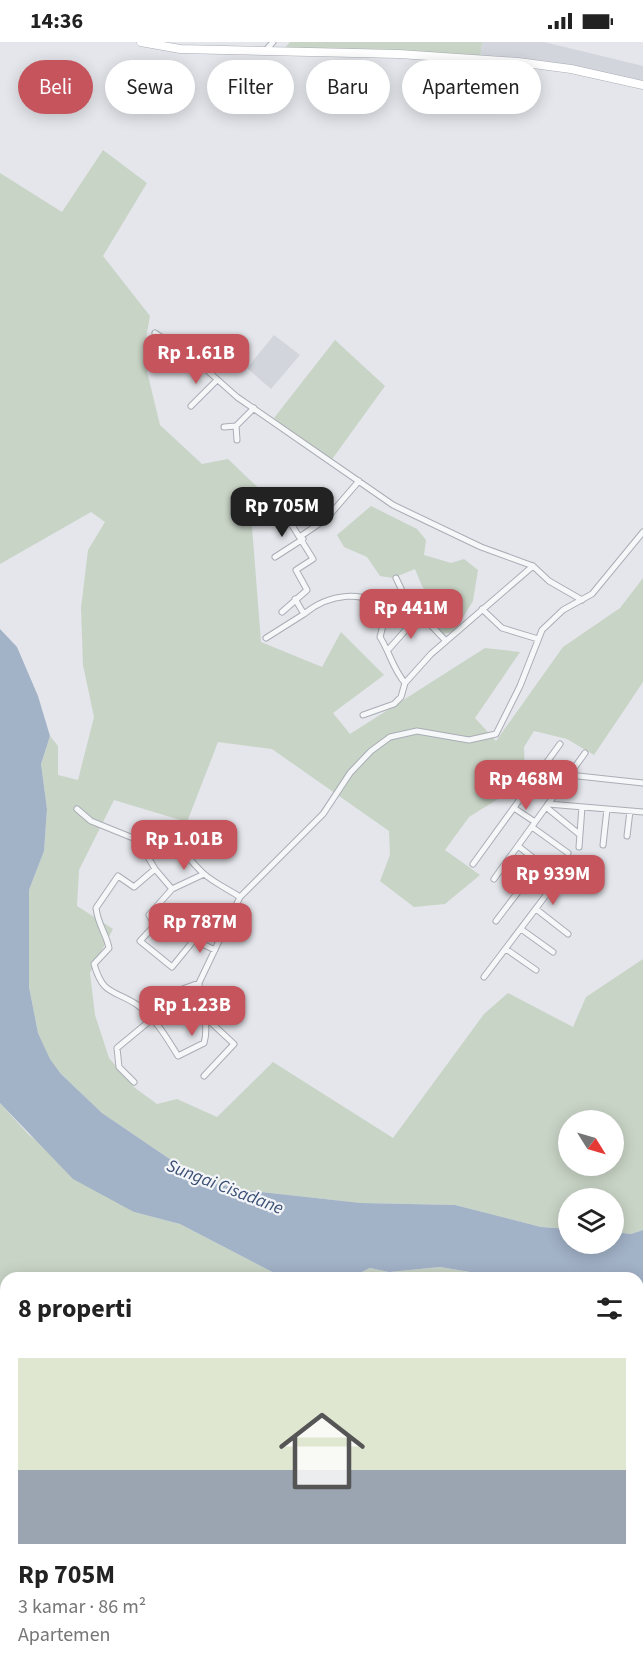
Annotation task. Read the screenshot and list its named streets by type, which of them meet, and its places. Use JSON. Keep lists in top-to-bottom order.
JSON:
{
  "water": ["Sungai Cisadane"],
  "north": "bottom right",
  "page": {
    "status": "14:36",
    "chip": [
      "Beli",
      "Sewa",
      "Filter",
      "Baru",
      "Apartemen"
    ],
    "price": [
      "Rp 1.61B",
      "Rp 705M",
      "Rp 441M",
      "Rp 468M",
      "Rp 1.01B",
      "Rp 939M",
      "Rp 787M",
      "Rp 1.23B"
    ],
    "heading": "8 properti",
    "list": [
      {
        "name": "Rp 705M",
        "note": "3 kamar · 86 m² · Apartemen"
      }
    ]
  }
}
